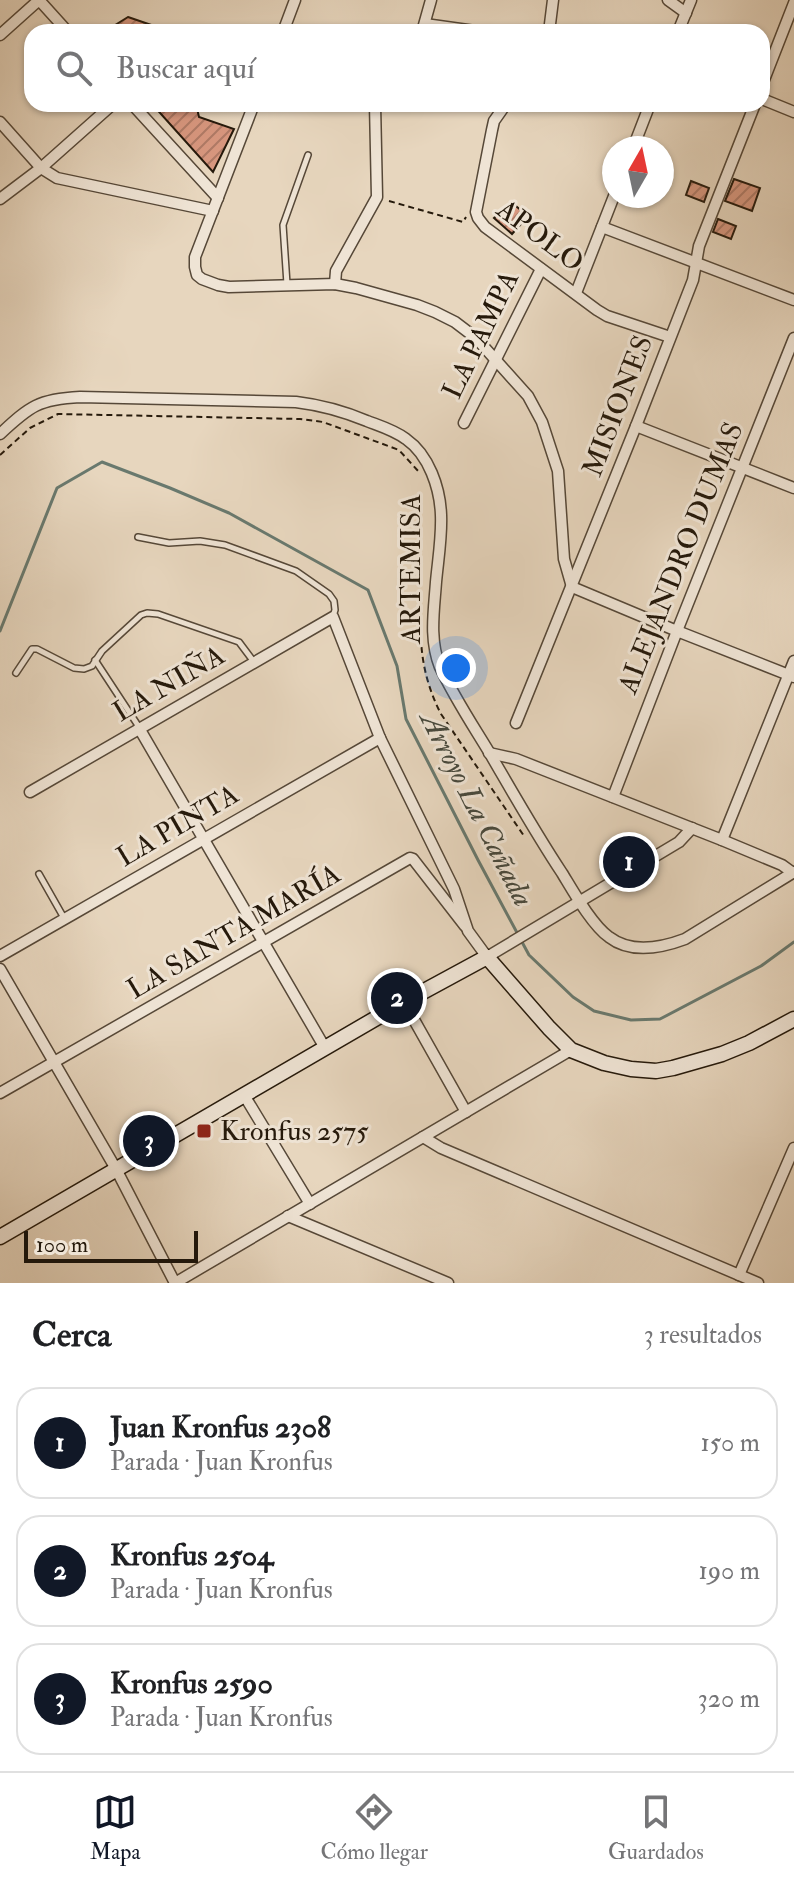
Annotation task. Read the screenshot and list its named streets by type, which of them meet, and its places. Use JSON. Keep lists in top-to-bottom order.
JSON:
{
  "streets": {
    "street": [
      "APOLO",
      "LA PAMPA",
      "MISIONES",
      "ALEJANDRO DUMAS",
      "ARTEMISA",
      "LA NIÑA",
      "LA PINTA",
      "LA SANTA MARÍA"
    ]
  },
  "crossings": [
    ["APOLO", "LA PAMPA"],
    ["APOLO", "MISIONES"]
  ],
  "water": ["Arroyo La Cañada"],
  "places": {
    "transit": ["Kronfus 2575"]
  },
  "scale_bar": "100 m",
  "north": "top",
  "page": {
    "search": "Buscar aquí",
    "pins": ["1", "2", "3"],
    "scale": "100 m",
    "heading": ["Cerca", "3 resultados"],
    "list": [
      {
        "mark": "1",
        "name": "Juan Kronfus 2308",
        "note": "Parada · Juan Kronfus",
        "value": "150 m"
      },
      {
        "mark": "2",
        "name": "Kronfus 2504",
        "note": "Parada · Juan Kronfus",
        "value": "190 m"
      },
      {
        "mark": "3",
        "name": "Kronfus 2590",
        "note": "Parada · Juan Kronfus",
        "value": "320 m"
      }
    ],
    "nav": ["Mapa", "Cómo llegar", "Guardados"]
  }
}
